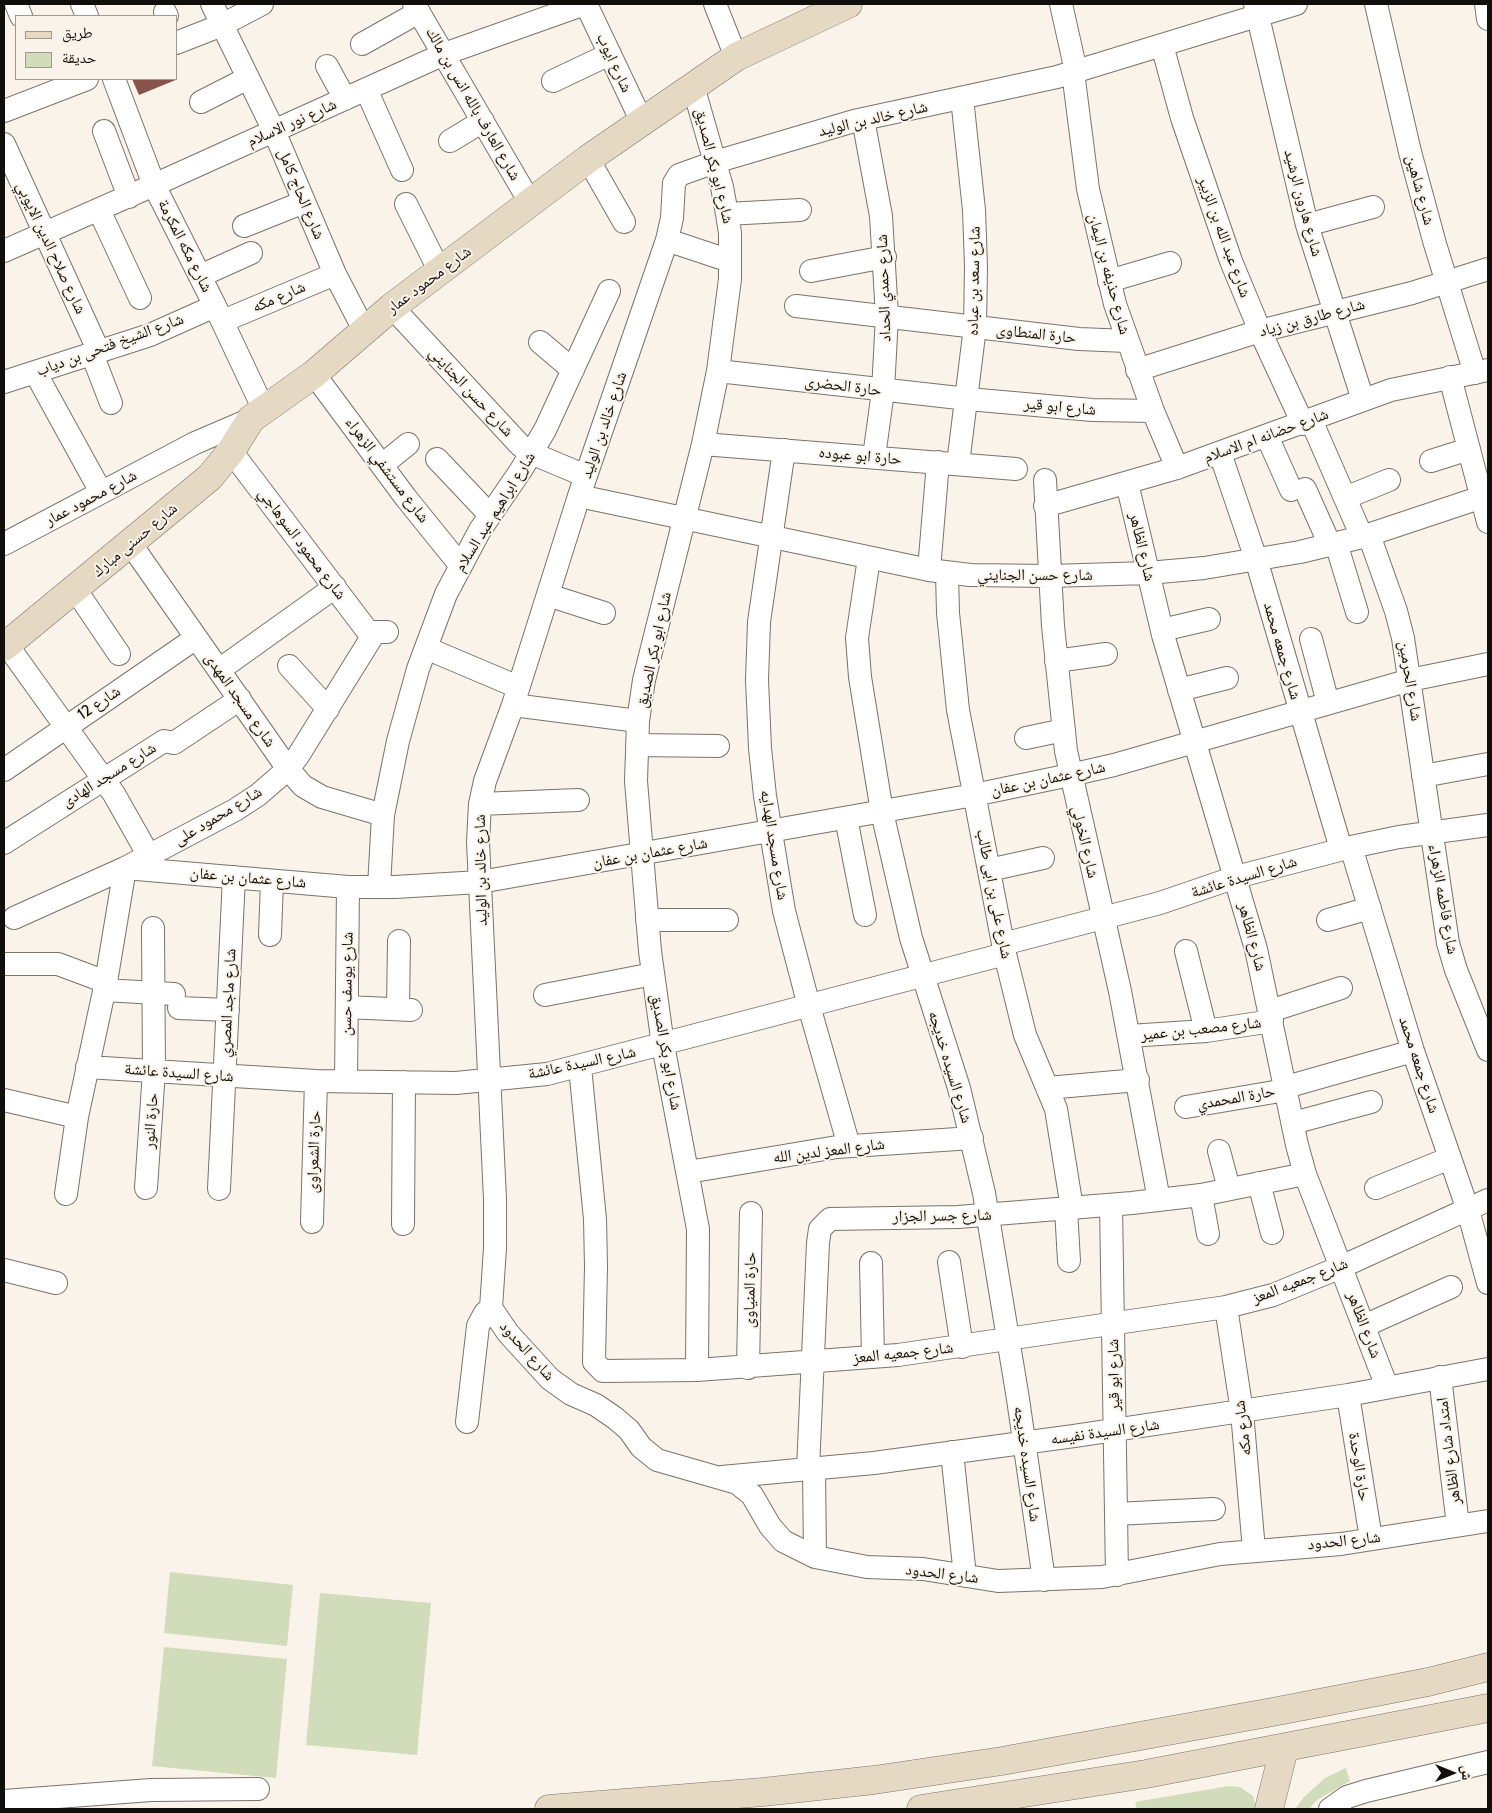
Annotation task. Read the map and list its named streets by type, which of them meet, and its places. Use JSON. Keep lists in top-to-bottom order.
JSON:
{
  "streets": {
    "street": [
      "شارع ايوب",
      "شارع العارف بالله انس بن مالك",
      "شارع خالد بن الوليد",
      "شارع نور الاسلام",
      "شارع ابو بكر الصديق",
      "شارع شاهين",
      "شارع الحاج كامل",
      "شارع هارون الرشيد",
      "شارع عبد الله بن الزبير",
      "شارع مكه المكرمة",
      "شارع صلاح الدين الايوبي",
      "شارع حذيفه بن اليمان",
      "شارع محمود عمار",
      "شارع سعد بن عباده",
      "شارع حمدي الحداد",
      "شارع مكه",
      "شارع طارق بن زياد",
      "حارة المنطاوى",
      "شارع الشيخ فتحى بن دياب",
      "حارة الحضرى",
      "شارع حسن الجنايني",
      "شارع ابو قير",
      "شارع حضانه ام الاسلام",
      "حارة ابو عبوده",
      "شارع مستشفي الزهراء",
      "شارع ابراهيم عبد السلام",
      "شارع حسنى مبارك",
      "شارع محمود السوهاجي",
      "شارع الظاهر",
      "شارع جمعه محمد",
      "شارع الحرمين",
      "شارع مسجد المهدى",
      "شارع 12",
      "شارع مسجد الهادى",
      "شارع عثمان بن عفان",
      "شارع محمود على",
      "شارع الخولي",
      "شارع مسجد الهدايه",
      "شارع السيدة عائشة",
      "شارع على بن ابى طالب",
      "شارع فاطمه الزهراء",
      "شارع يوسف حسن",
      "شارع ماجد المصري",
      "شارع مصعب بن عمير",
      "شارع السيده خديجه",
      "حارة المحمدي",
      "حارة النور",
      "شارع المعز لدين الله",
      "حارة الشعراوى",
      "شارع جسر الجزار",
      "شارع جمعيه المعز",
      "حارة المنياوى",
      "شارع الحدود",
      "شارع السيدة نفيسه",
      "امتداد شارع الظاهر",
      "حارة الوحدة"
    ]
  },
  "crossings": [
    ["شارع ايوب", "شارع نور الاسلام"],
    ["شارع ايوب", "شارع محمود عمار"],
    ["شارع العارف بالله انس بن مالك", "شارع نور الاسلام"],
    ["شارع العارف بالله انس بن مالك", "شارع محمود عمار"],
    ["شارع خالد بن الوليد", "شارع ابو بكر الصديق"],
    ["شارع خالد بن الوليد", "شارع هارون الرشيد"],
    ["شارع خالد بن الوليد", "شارع عبد الله بن الزبير"],
    ["شارع خالد بن الوليد", "شارع حذيفه بن اليمان"],
    ["شارع خالد بن الوليد", "شارع سعد بن عباده"],
    ["شارع خالد بن الوليد", "شارع حمدي الحداد"],
    ["شارع خالد بن الوليد", "شارع حسن الجنايني"],
    ["شارع خالد بن الوليد", "شارع عثمان بن عفان"],
    ["شارع خالد بن الوليد", "شارع السيدة عائشة"],
    ["شارع خالد بن الوليد", "شارع الحدود"],
    ["شارع نور الاسلام", "شارع الحاج كامل"],
    ["شارع نور الاسلام", "شارع مكه المكرمة"],
    ["شارع نور الاسلام", "شارع صلاح الدين الايوبي"],
    ["شارع ابو بكر الصديق", "شارع محمود عمار"],
    ["شارع ابو بكر الصديق", "حارة الحضرى"],
    ["شارع ابو بكر الصديق", "شارع حسن الجنايني"],
    ["شارع ابو بكر الصديق", "حارة ابو عبوده"],
    ["شارع ابو بكر الصديق", "شارع عثمان بن عفان"],
    ["شارع ابو بكر الصديق", "شارع السيدة عائشة"],
    ["شارع ابو بكر الصديق", "شارع المعز لدين الله"],
    ["شارع ابو بكر الصديق", "شارع جمعيه المعز"],
    ["شارع شاهين", "شارع طارق بن زياد"],
    ["شارع شاهين", "شارع حضانه ام الاسلام"],
    ["شارع الحاج كامل", "شارع محمود عمار"],
    ["شارع الحاج كامل", "شارع مكه"],
    ["شارع هارون الرشيد", "شارع طارق بن زياد"],
    ["شارع هارون الرشيد", "شارع حضانه ام الاسلام"],
    ["شارع عبد الله بن الزبير", "شارع طارق بن زياد"],
    ["شارع عبد الله بن الزبير", "شارع حضانه ام الاسلام"],
    ["شارع عبد الله بن الزبير", "شارع الحرمين"],
    ["شارع مكه المكرمة", "شارع محمود عمار"],
    ["شارع مكه المكرمة", "شارع مكه"],
    ["شارع مكه المكرمة", "شارع الشيخ فتحى بن دياب"],
    ["شارع مكه المكرمة", "شارع حسنى مبارك"],
    ["شارع صلاح الدين الايوبي", "شارع الشيخ فتحى بن دياب"],
    ["شارع حذيفه بن اليمان", "شارع طارق بن زياد"],
    ["شارع حذيفه بن اليمان", "حارة المنطاوى"],
    ["شارع حذيفه بن اليمان", "شارع ابو قير"],
    ["شارع حذيفه بن اليمان", "شارع حضانه ام الاسلام"],
    ["شارع محمود عمار", "شارع حسن الجنايني"],
    ["شارع محمود عمار", "شارع مستشفي الزهراء"],
    ["شارع محمود عمار", "شارع حسنى مبارك"],
    ["شارع سعد بن عباده", "حارة المنطاوى"],
    ["شارع سعد بن عباده", "حارة الحضرى"],
    ["شارع سعد بن عباده", "شارع حسن الجنايني"],
    ["شارع سعد بن عباده", "شارع ابو قير"],
    ["شارع سعد بن عباده", "حارة ابو عبوده"],
    ["شارع سعد بن عباده", "شارع على بن ابى طالب"],
    ["شارع حمدي الحداد", "حارة المنطاوى"],
    ["شارع حمدي الحداد", "حارة الحضرى"],
    ["شارع حمدي الحداد", "حارة ابو عبوده"],
    ["شارع مكه", "شارع الشيخ فتحى بن دياب"],
    ["شارع مكه", "شارع جمعيه المعز"],
    ["شارع مكه", "شارع الحدود"],
    ["شارع مكه", "شارع السيدة نفيسه"],
    ["حارة الحضرى", "شارع ابو قير"],
    ["شارع حسن الجنايني", "شارع ابراهيم عبد السلام"],
    ["شارع حسن الجنايني", "شارع الظاهر"],
    ["شارع حسن الجنايني", "شارع جمعه محمد"],
    ["شارع حسن الجنايني", "شارع الحرمين"],
    ["شارع حسن الجنايني", "شارع الخولي"],
    ["شارع حسن الجنايني", "شارع مسجد الهدايه"],
    ["شارع حسن الجنايني", "شارع على بن ابى طالب"],
    ["شارع حسن الجنايني", "شارع السيده خديجه"],
    ["شارع ابو قير", "شارع جسر الجزار"],
    ["شارع ابو قير", "شارع جمعيه المعز"],
    ["شارع ابو قير", "شارع الحدود"],
    ["شارع ابو قير", "شارع السيدة نفيسه"],
    ["شارع حضانه ام الاسلام", "شارع الظاهر"],
    ["شارع حضانه ام الاسلام", "شارع جمعه محمد"],
    ["شارع حضانه ام الاسلام", "شارع الحرمين"],
    ["شارع حضانه ام الاسلام", "شارع الخولي"],
    ["حارة ابو عبوده", "شارع مسجد الهدايه"],
    ["شارع مستشفي الزهراء", "شارع ابراهيم عبد السلام"],
    ["شارع ابراهيم عبد السلام", "شارع مسجد المهدى"],
    ["شارع ابراهيم عبد السلام", "شارع عثمان بن عفان"],
    ["شارع حسنى مبارك", "شارع محمود السوهاجي"],
    ["شارع حسنى مبارك", "شارع مسجد المهدى"],
    ["شارع محمود السوهاجي", "شارع محمود على"],
    ["شارع الظاهر", "شارع عثمان بن عفان"],
    ["شارع الظاهر", "شارع السيدة عائشة"],
    ["شارع الظاهر", "شارع مصعب بن عمير"],
    ["شارع الظاهر", "حارة المحمدي"],
    ["شارع الظاهر", "شارع جسر الجزار"],
    ["شارع الظاهر", "شارع جمعيه المعز"],
    ["شارع الظاهر", "شارع السيدة نفيسه"],
    ["شارع جمعه محمد", "شارع عثمان بن عفان"],
    ["شارع جمعه محمد", "شارع السيدة عائشة"],
    ["شارع جمعه محمد", "حارة المحمدي"],
    ["شارع جمعه محمد", "شارع جمعيه المعز"],
    ["شارع الحرمين", "شارع عثمان بن عفان"],
    ["شارع الحرمين", "شارع السيدة عائشة"],
    ["شارع الحرمين", "شارع فاطمه الزهراء"],
    ["شارع مسجد المهدى", "شارع 12"],
    ["شارع مسجد المهدى", "شارع مسجد الهادى"],
    ["شارع مسجد المهدى", "شارع محمود على"],
    ["شارع عثمان بن عفان", "شارع محمود على"],
    ["شارع عثمان بن عفان", "شارع الخولي"],
    ["شارع عثمان بن عفان", "شارع مسجد الهدايه"],
    ["شارع عثمان بن عفان", "شارع على بن ابى طالب"],
    ["شارع عثمان بن عفان", "شارع يوسف حسن"],
    ["شارع عثمان بن عفان", "شارع ماجد المصري"],
    ["شارع عثمان بن عفان", "شارع السيده خديجه"],
    ["شارع الخولي", "شارع السيدة عائشة"],
    ["شارع الخولي", "شارع مصعب بن عمير"],
    ["شارع الخولي", "شارع جسر الجزار"],
    ["شارع مسجد الهدايه", "شارع السيدة عائشة"],
    ["شارع مسجد الهدايه", "شارع المعز لدين الله"],
    ["شارع السيدة عائشة", "شارع على بن ابى طالب"],
    ["شارع السيدة عائشة", "شارع فاطمه الزهراء"],
    ["شارع السيدة عائشة", "شارع يوسف حسن"],
    ["شارع السيدة عائشة", "شارع ماجد المصري"],
    ["شارع السيدة عائشة", "شارع السيده خديجه"],
    ["شارع السيدة عائشة", "حارة النور"],
    ["شارع السيدة عائشة", "حارة الشعراوى"],
    ["شارع السيدة عائشة", "شارع جمعيه المعز"],
    ["شارع على بن ابى طالب", "شارع جسر الجزار"],
    ["شارع السيده خديجه", "شارع المعز لدين الله"],
    ["شارع السيده خديجه", "شارع جسر الجزار"],
    ["شارع السيده خديجه", "شارع جمعيه المعز"],
    ["شارع السيده خديجه", "شارع الحدود"],
    ["شارع السيده خديجه", "شارع السيدة نفيسه"],
    ["شارع جسر الجزار", "شارع جمعيه المعز"],
    ["شارع جسر الجزار", "شارع الحدود"],
    ["شارع جسر الجزار", "شارع السيدة نفيسه"],
    ["شارع جمعيه المعز", "حارة المنياوى"],
    ["شارع الحدود", "شارع السيدة نفيسه"],
    ["شارع الحدود", "امتداد شارع الظاهر"],
    ["شارع الحدود", "حارة الوحدة"],
    ["شارع السيدة نفيسه", "امتداد شارع الظاهر"],
    ["شارع السيدة نفيسه", "حارة الوحدة"]
  ],
  "legend": ["طريق", "حديقة"],
  "north": "right"
}
